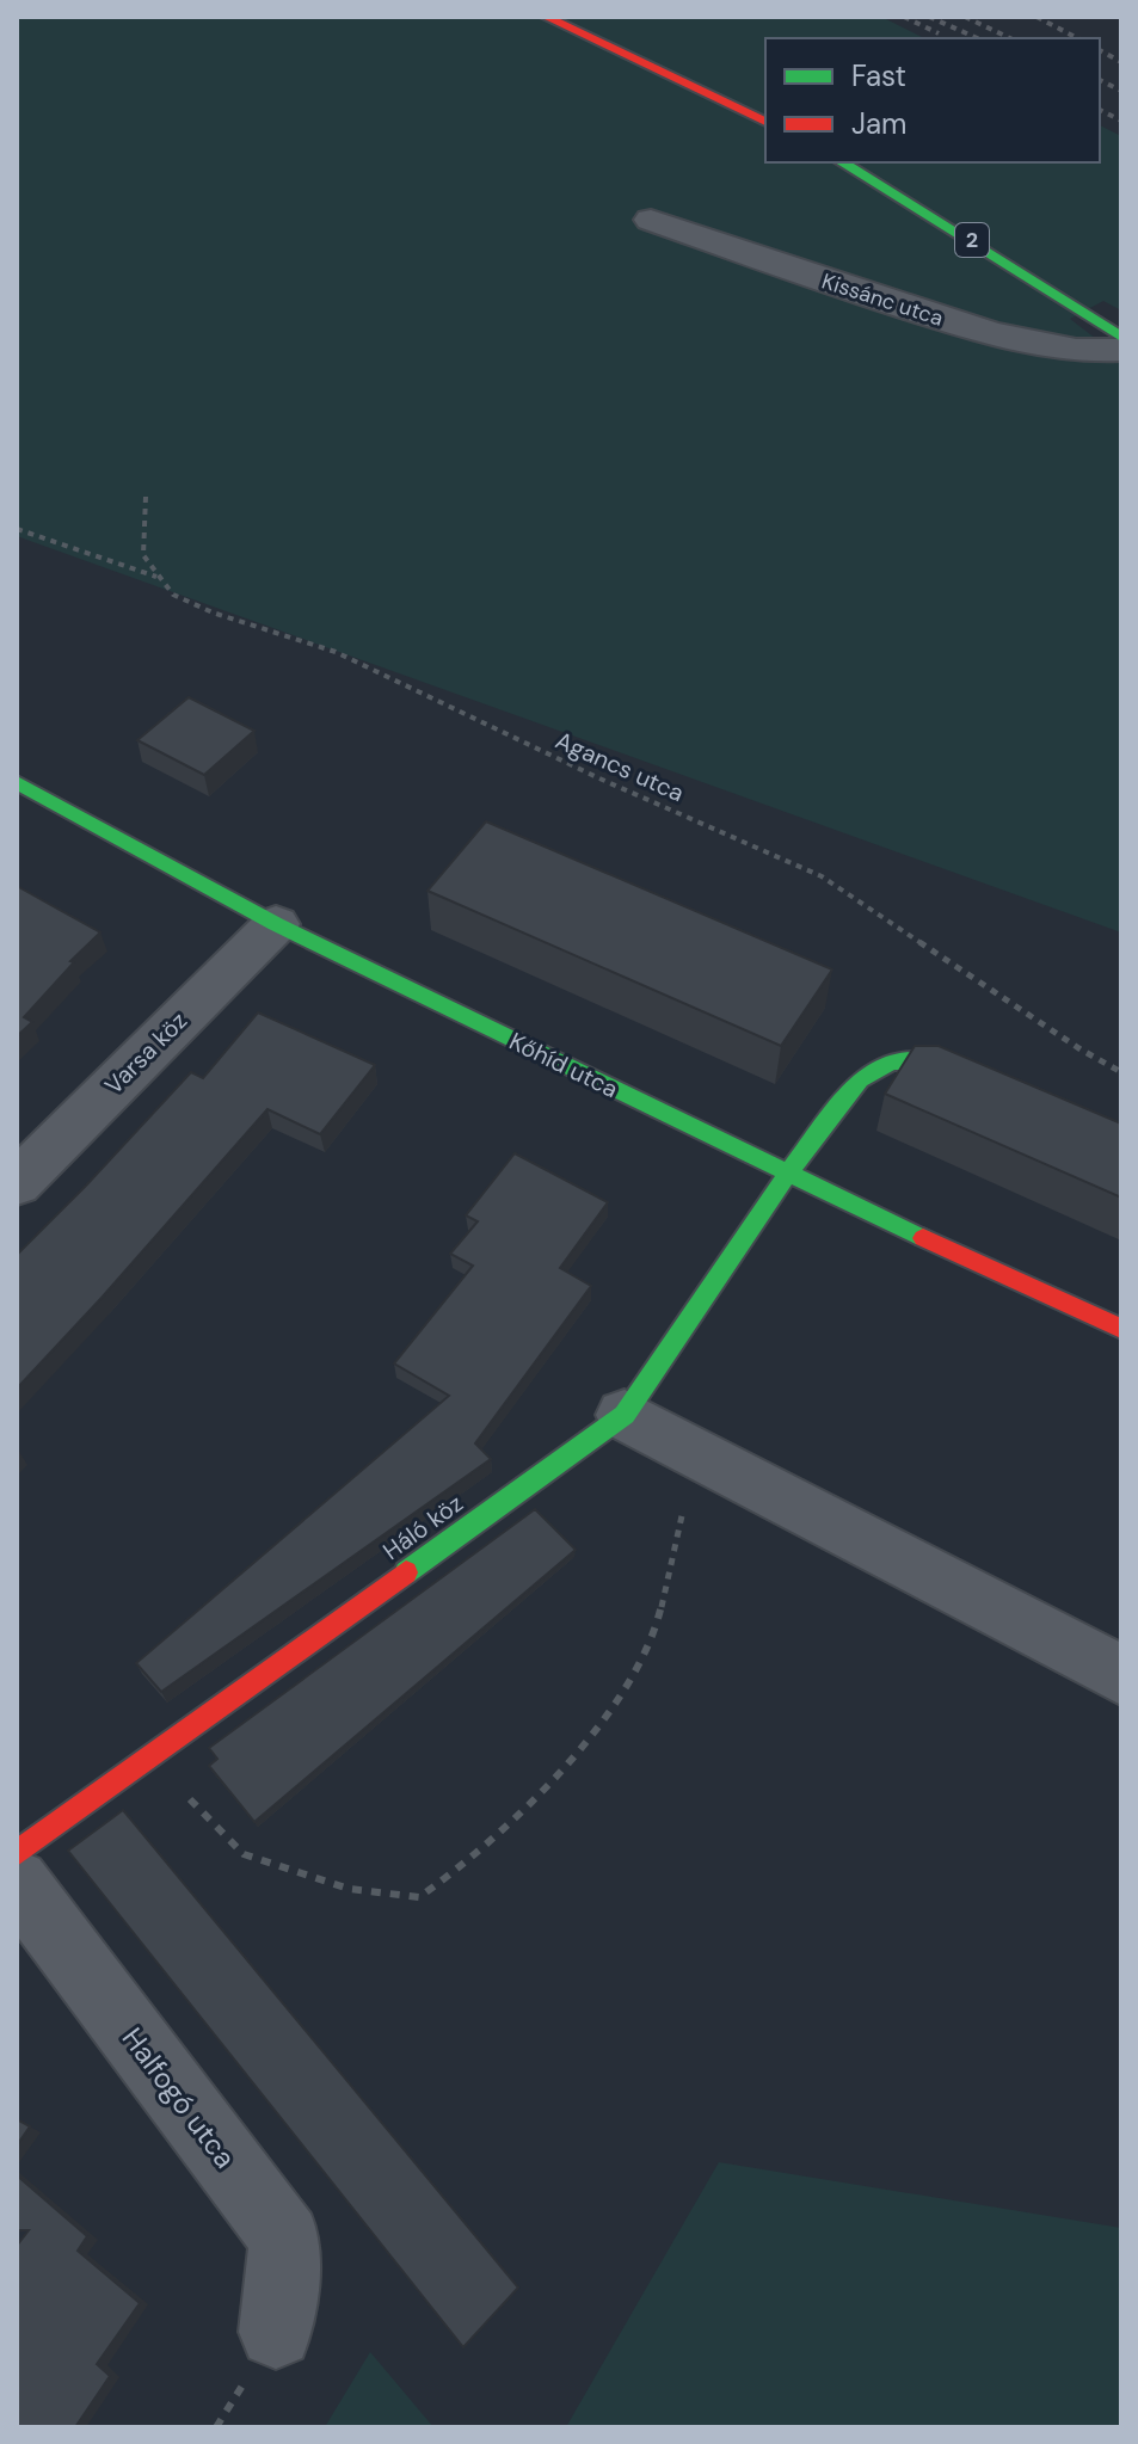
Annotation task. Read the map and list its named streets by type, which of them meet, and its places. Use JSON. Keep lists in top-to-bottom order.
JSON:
{
  "streets": {
    "street": [
      "2",
      "Kissánc utca",
      "Varsa köz",
      "Kőhíd utca",
      "Háló köz",
      "Halfogó utca"
    ],
    "path": ["Agancs utca"]
  },
  "crossings": [
    ["Varsa köz", "Kőhíd utca"],
    ["Kőhíd utca", "Háló köz"]
  ],
  "legend": ["Fast", "Jam"]
}
